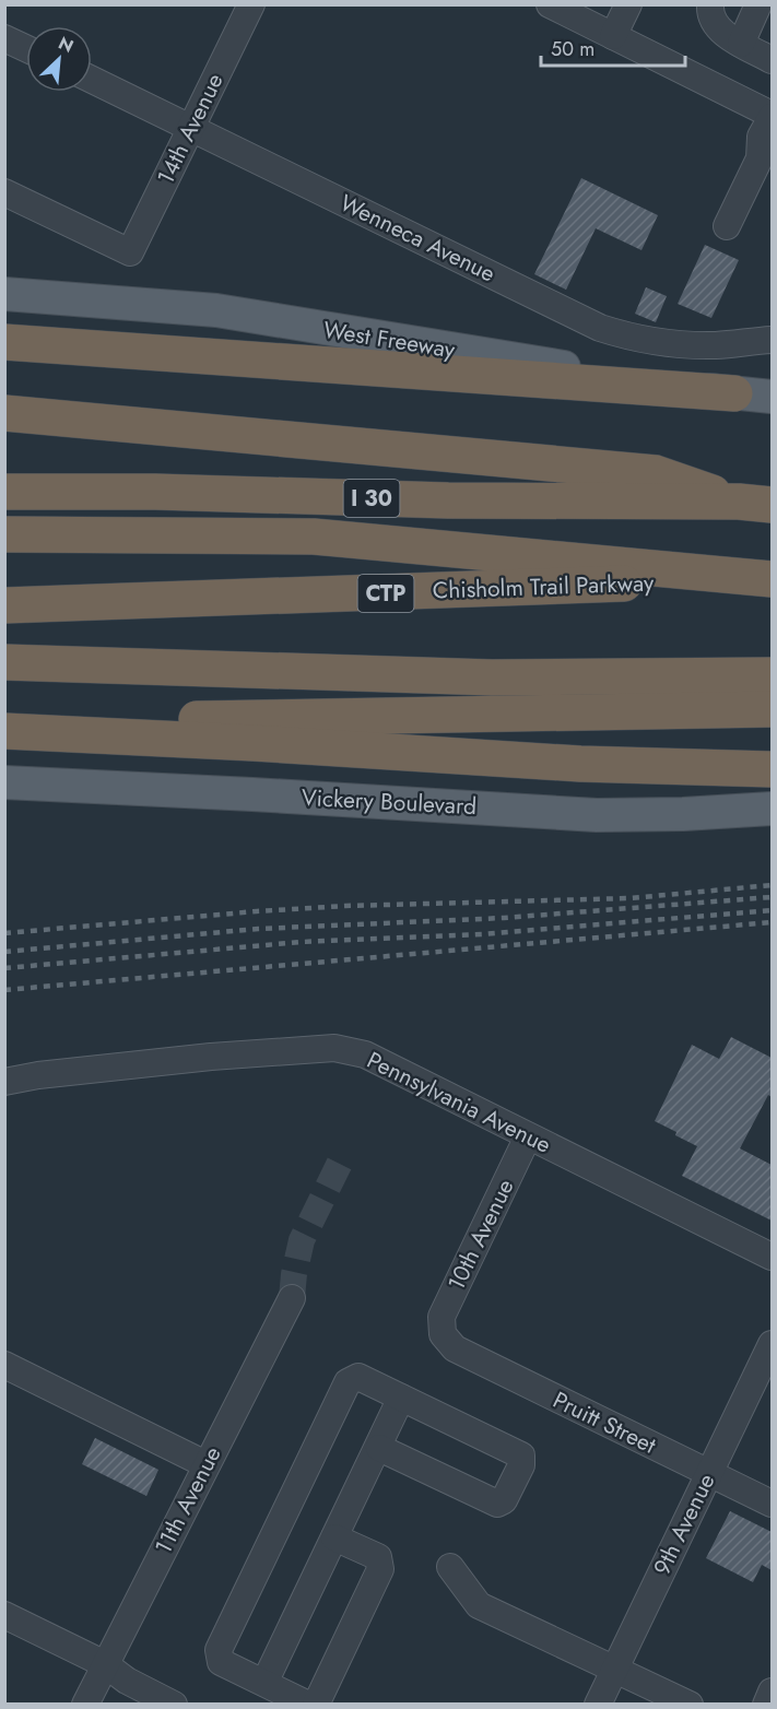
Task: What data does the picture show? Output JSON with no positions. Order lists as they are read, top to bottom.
{
  "streets": {
    "highway": ["I 30", "Chisholm Trail Parkway", "CTP"],
    "main road": ["West Freeway", "Vickery Boulevard"],
    "street": [
      "14th Avenue",
      "Wenneca Avenue",
      "Pennsylvania Avenue",
      "10th Avenue",
      "Pruitt Street",
      "11th Avenue",
      "9th Avenue"
    ]
  },
  "crossings": [
    ["14th Avenue", "Wenneca Avenue"],
    ["I 30", "Chisholm Trail Parkway"],
    ["Pennsylvania Avenue", "10th Avenue"],
    ["10th Avenue", "Pruitt Street"],
    ["Pruitt Street", "9th Avenue"]
  ],
  "scale_bar": "50 m",
  "north": "top right"
}
